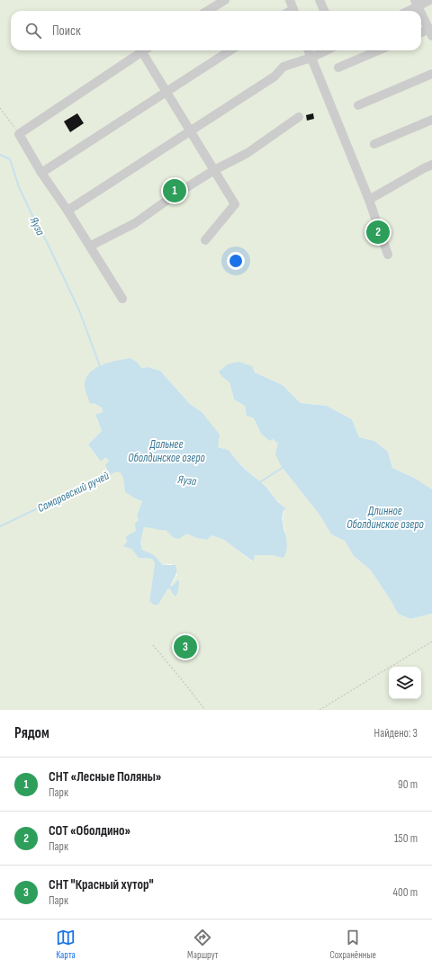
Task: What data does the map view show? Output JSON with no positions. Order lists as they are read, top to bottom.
{
  "water": [
    "Яуза",
    "Дальнее Оболдинское озеро",
    "Самаровский ручей",
    "Длинное Оболдинское озеро"
  ],
  "page": {
    "search": "Поиск",
    "pins": ["1", "2", "3"],
    "heading": ["Рядом", "Найдено: 3"],
    "list": [
      {
        "mark": "1",
        "name": "СНТ «Лесные Поляны»",
        "note": "Парк",
        "value": "90 m"
      },
      {
        "mark": "2",
        "name": "СОТ «Оболдино»",
        "note": "Парк",
        "value": "150 m"
      },
      {
        "mark": "3",
        "name": "СНТ \"Красный хутор\"",
        "note": "Парк",
        "value": "400 m"
      }
    ],
    "nav": ["Карта", "Маршрут", "Сохранённые"]
  }
}
